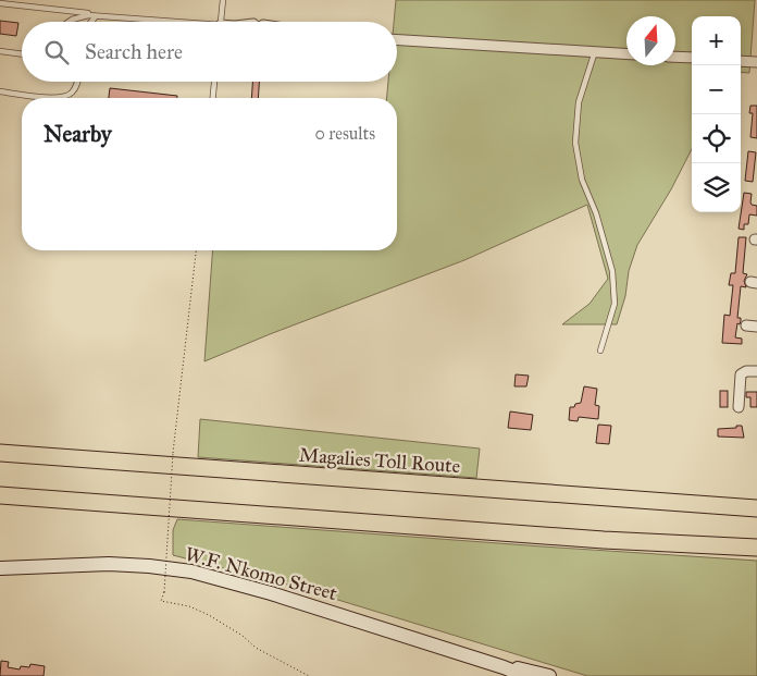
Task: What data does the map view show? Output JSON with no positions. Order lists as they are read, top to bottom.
{
  "streets": {
    "highway": ["Magalies Toll Route"],
    "main road": ["W.F. Nkomo Street"]
  },
  "north": "top",
  "page": {
    "map_buttons": ["+", "−"],
    "search": "Search here",
    "heading": ["Nearby", "0 results"]
  }
}
